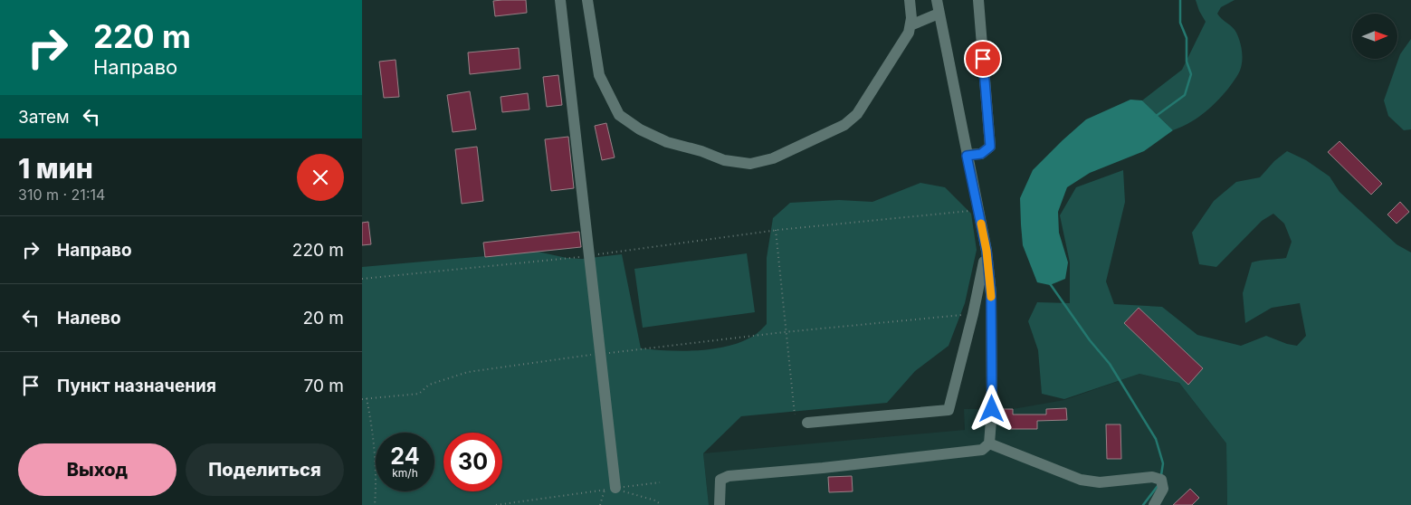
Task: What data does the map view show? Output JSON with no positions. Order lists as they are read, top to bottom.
{
  "north": "right",
  "page": {
    "turn": ["220 m", "Направо"],
    "then": "Затем",
    "heading": ["1 мин", "310 m · 21:14"],
    "list": [
      {
        "name": "Направо",
        "value": "220 m"
      },
      {
        "name": "Налево",
        "value": "20 m"
      },
      {
        "name": "Пункт назначения",
        "value": "70 m"
      }
    ],
    "speed": "24 km/h",
    "limit": "30",
    "buttons": ["Выход", "Поделиться"]
  }
}
